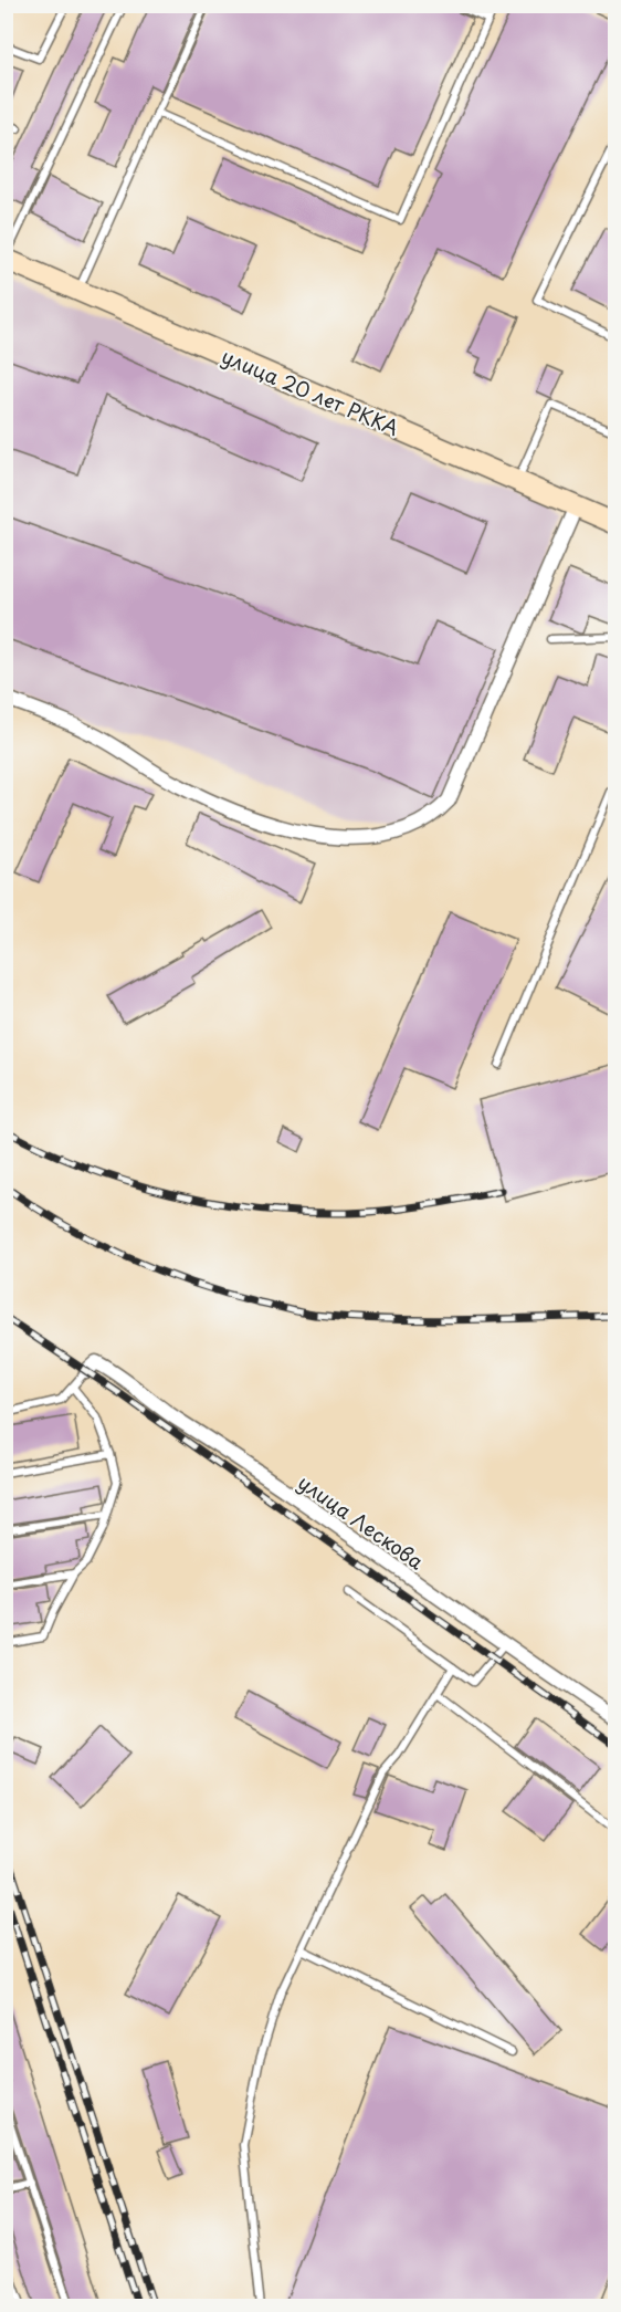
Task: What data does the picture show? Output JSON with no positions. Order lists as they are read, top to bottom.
{
  "streets": {
    "main road": ["улица 20 лет РККА"],
    "street": ["улица Лескова"]
  }
}
